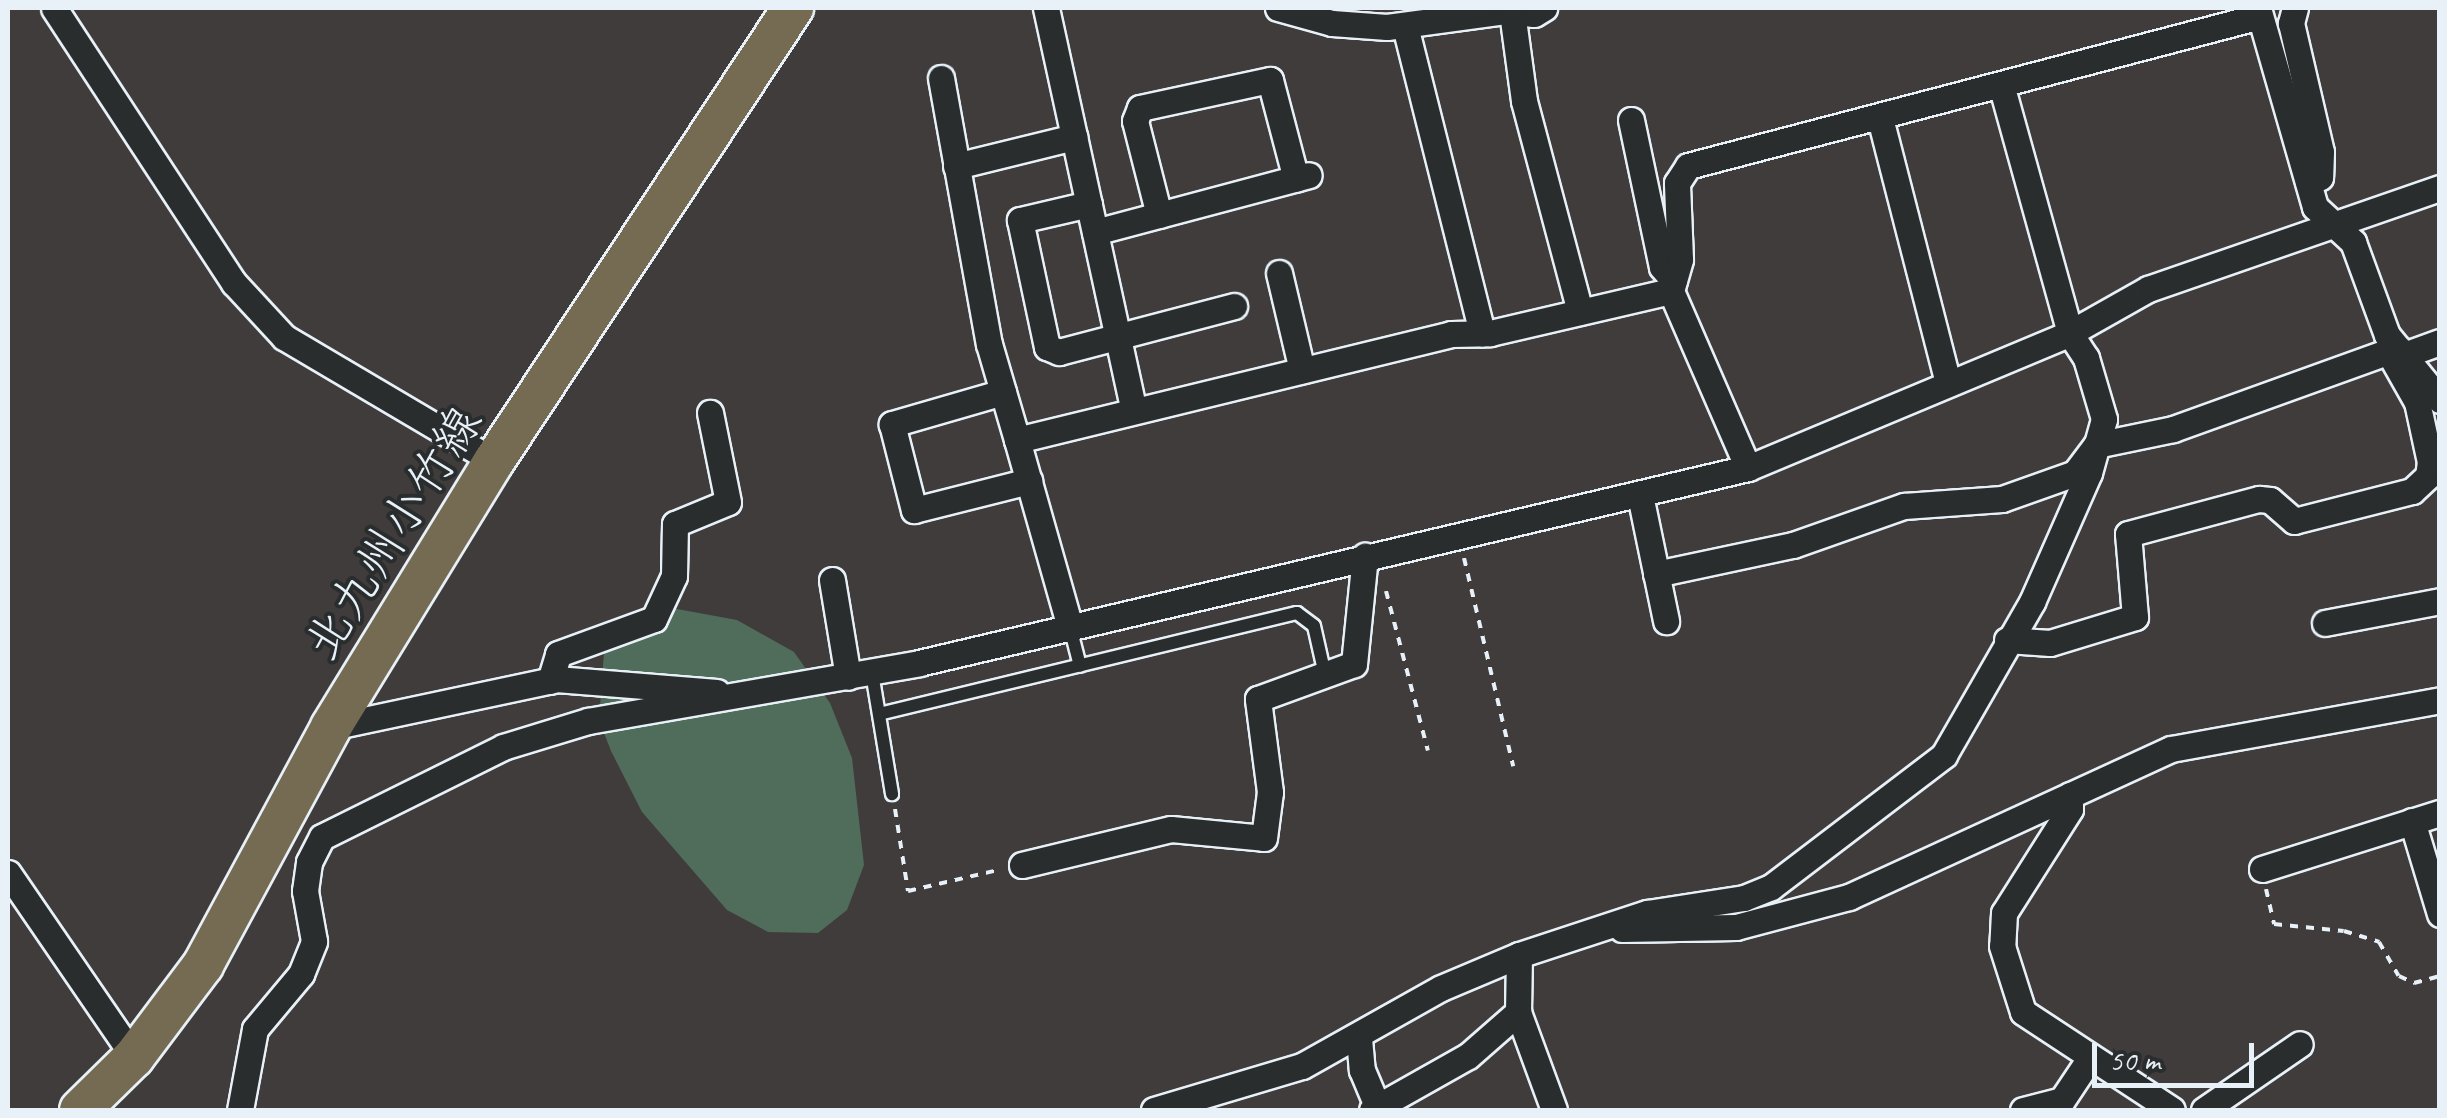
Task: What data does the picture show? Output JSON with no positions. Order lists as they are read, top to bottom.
{
  "streets": {
    "main road": ["北九州小竹線"]
  },
  "scale_bar": "50 m"
}
